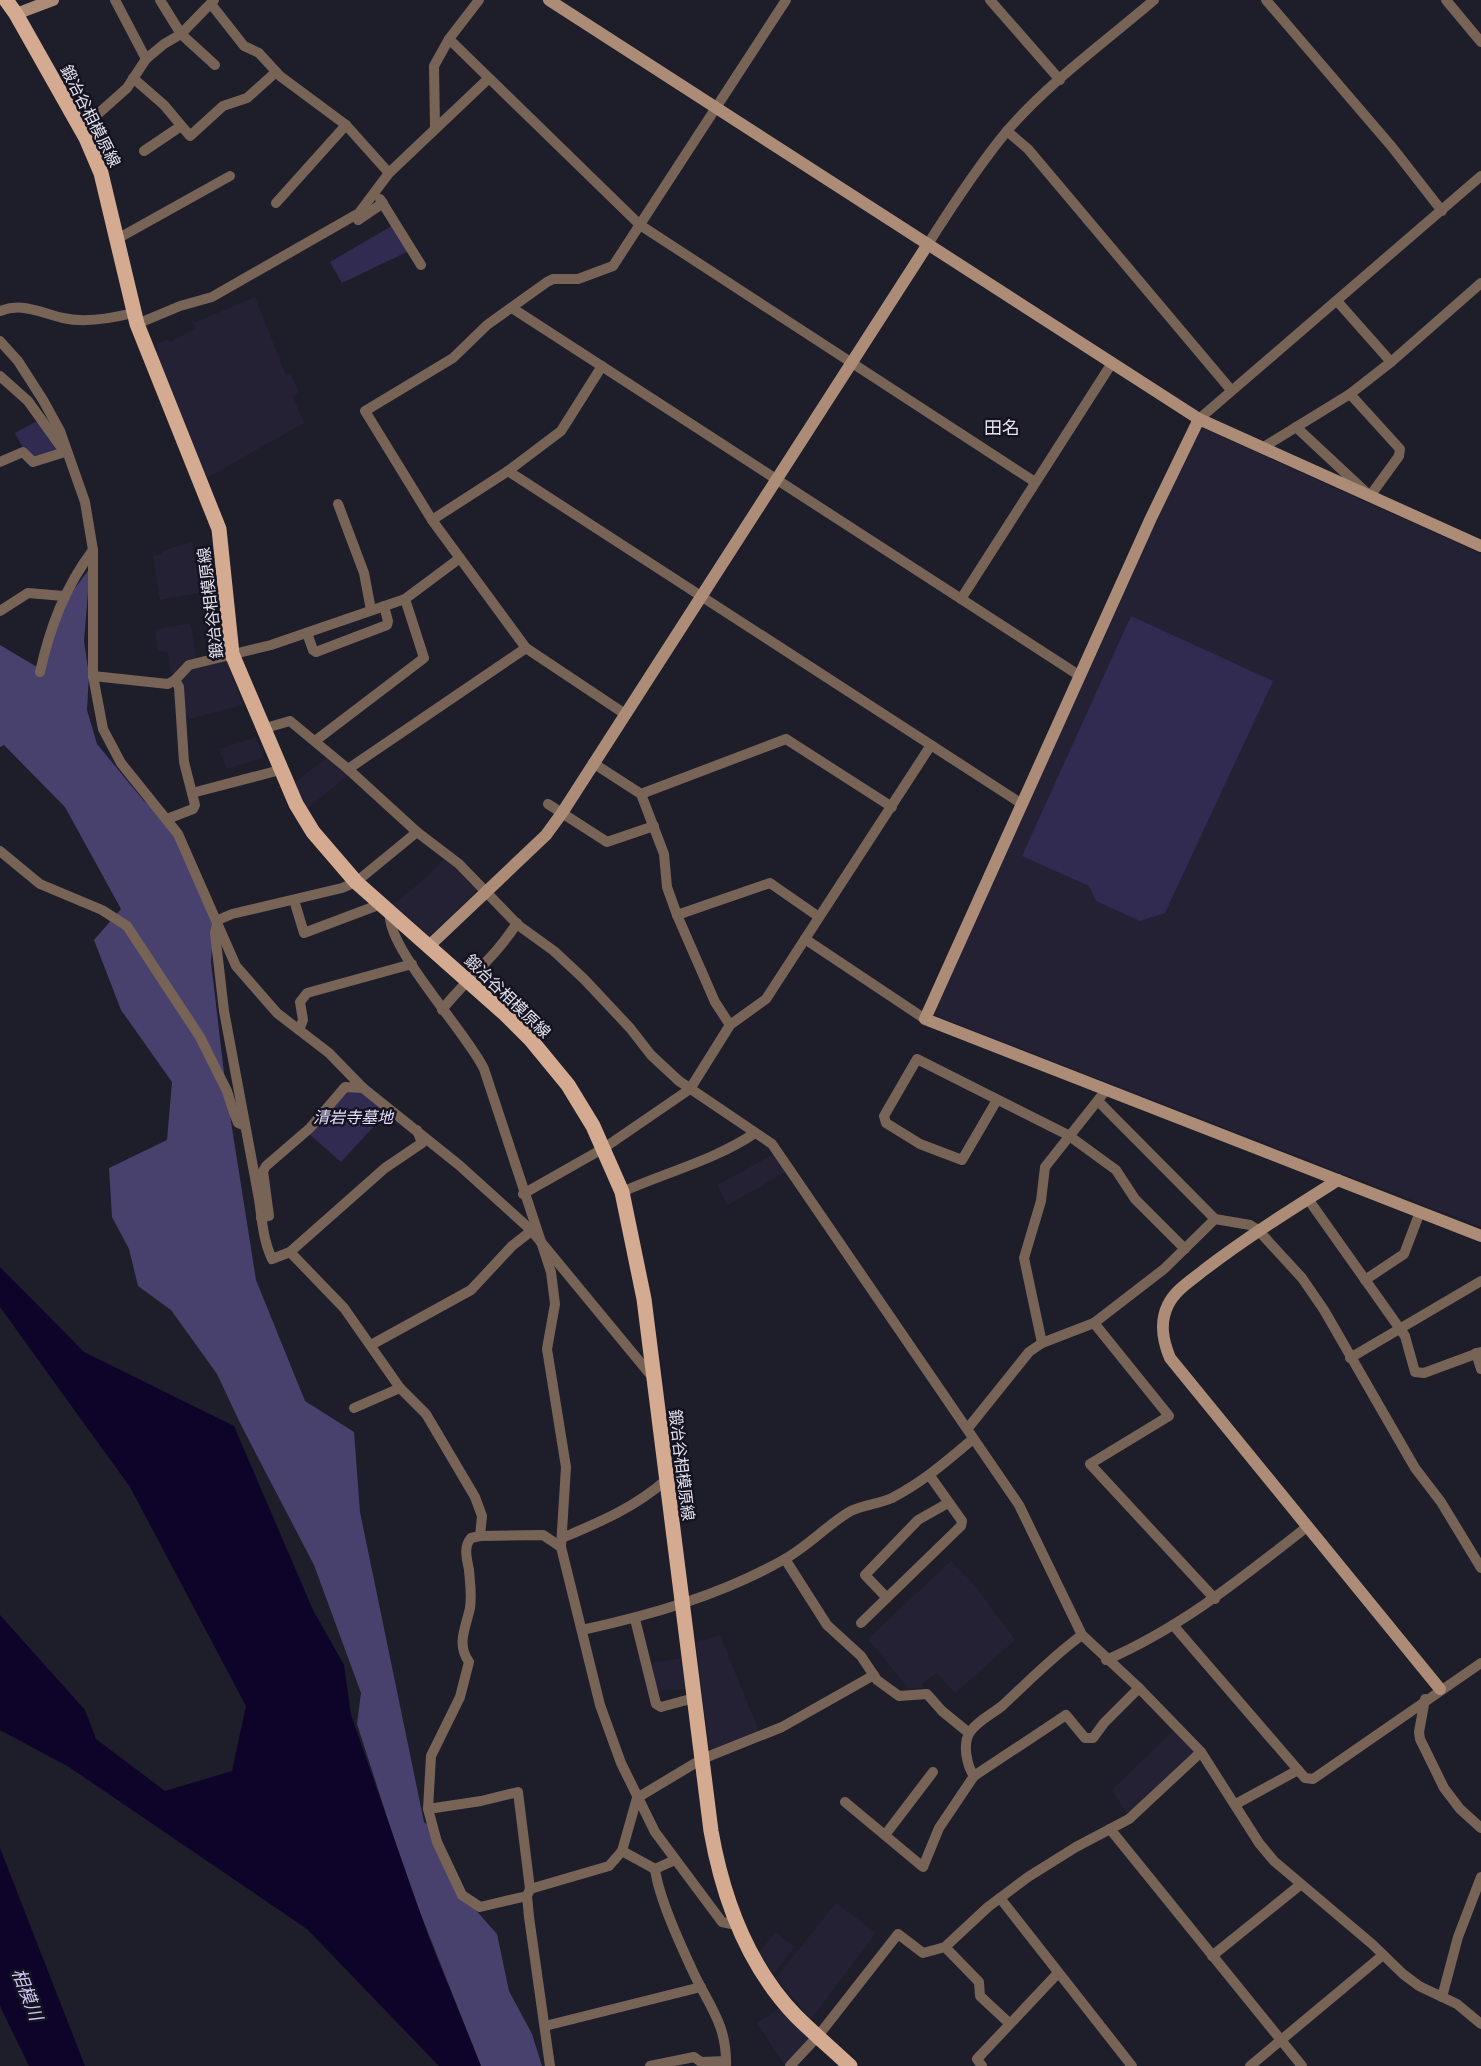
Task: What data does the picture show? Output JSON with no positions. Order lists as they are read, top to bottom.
{
  "streets": {
    "main road": ["鍛冶谷相模原線"]
  },
  "districts": ["田名"],
  "water": ["相模川"],
  "parks": ["清岩寺墓地"]
}
